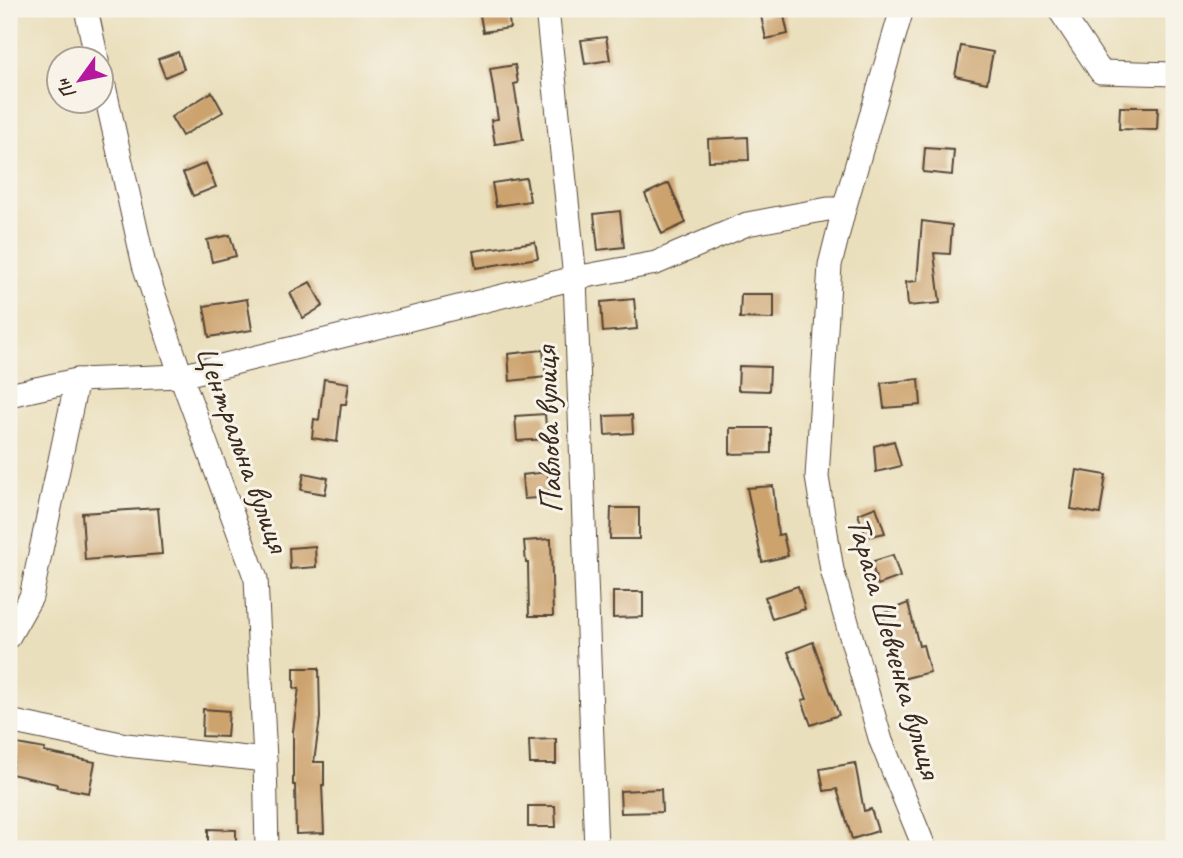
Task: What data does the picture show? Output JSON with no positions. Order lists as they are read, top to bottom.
{
  "streets": {
    "street": ["Павлова вулиця", "Центральна вулиця", "Тараса Шевченка вулиця"]
  },
  "north": "bottom left"
}
